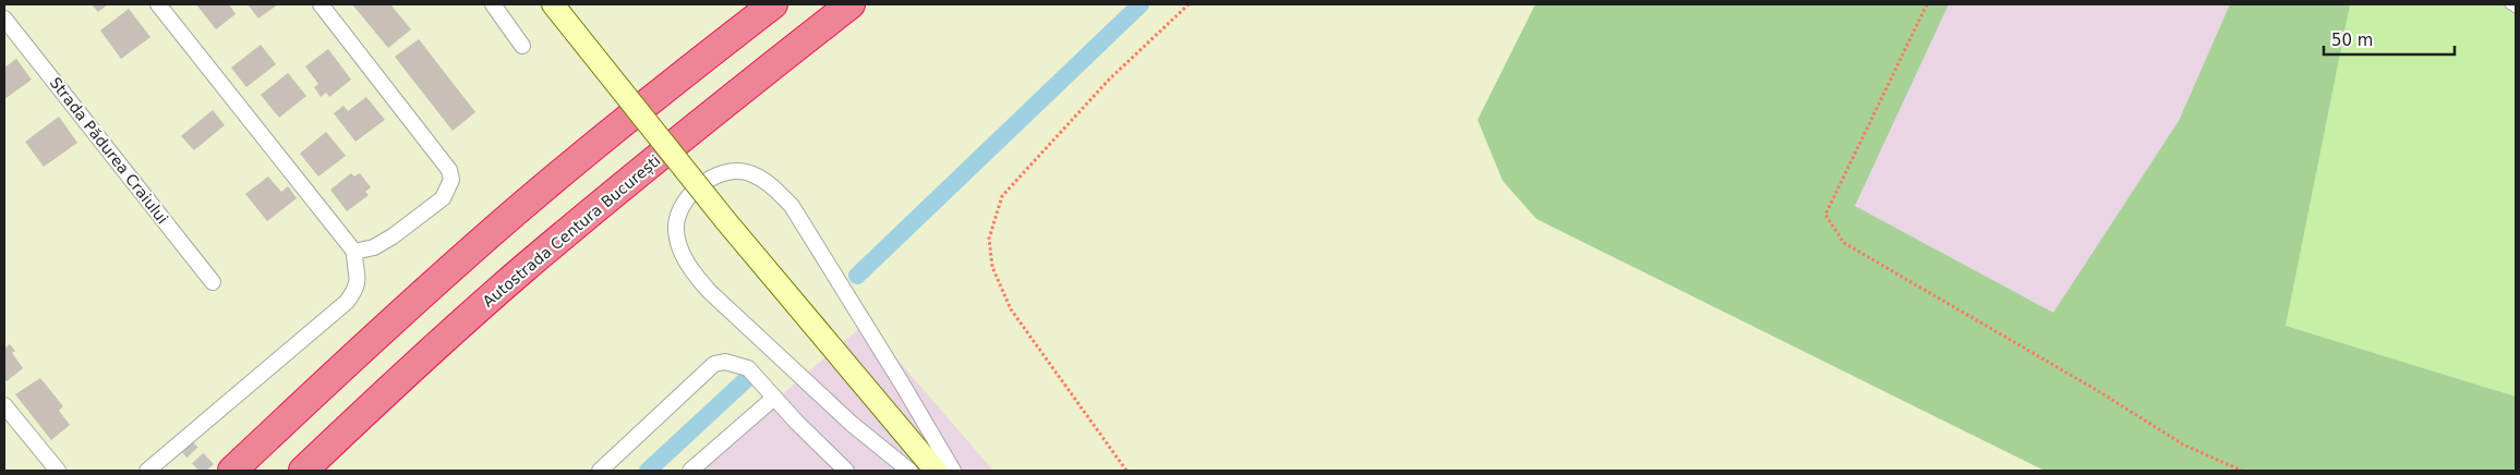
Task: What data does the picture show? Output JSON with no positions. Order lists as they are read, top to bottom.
{
  "streets": {
    "highway": ["Autostrada Centura București"],
    "street": ["Strada Pădurea Craiului"]
  },
  "scale_bar": "50 m"
}
